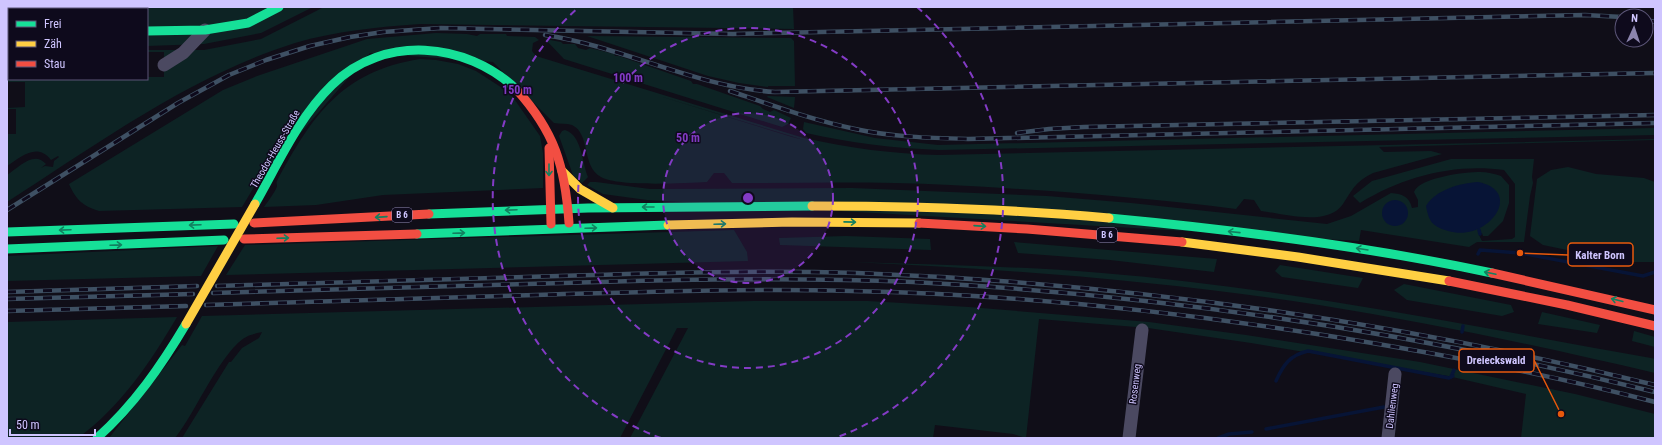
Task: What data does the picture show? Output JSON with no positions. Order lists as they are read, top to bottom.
{
  "streets": {
    "main road": ["Theodor-Heuss-Straße", "B 6"],
    "street": ["Rosenweg", "Dahlienweg"]
  },
  "crossings": [
    ["Theodor-Heuss-Straße", "B 6"]
  ],
  "places": ["Kalter Born", "Dreieckswald"],
  "legend": ["Frei", "Zäh", "Stau"],
  "scale_bar": "50 m",
  "north": "top",
  "rings": ["100 m", "150 m", "50 m"]
}
